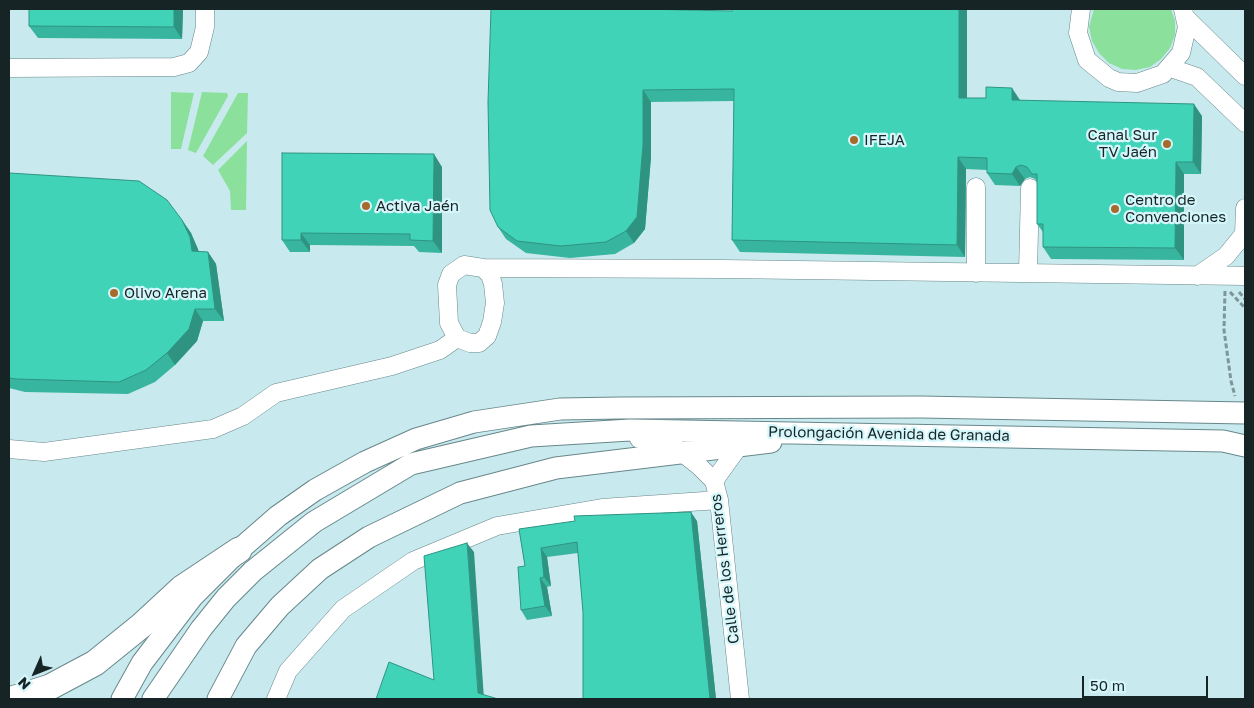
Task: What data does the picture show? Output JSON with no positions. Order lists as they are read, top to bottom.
{
  "streets": {
    "main road": ["Prolongación Avenida de Granada"],
    "street": ["Calle de los Herreros"]
  },
  "places": [
    "IFEJA",
    "Canal Sur TV Jaén",
    "Activa Jaén",
    "Centro de Convenciones",
    "Olivo Arena"
  ],
  "scale_bar": "50 m",
  "north": "bottom left"
}
